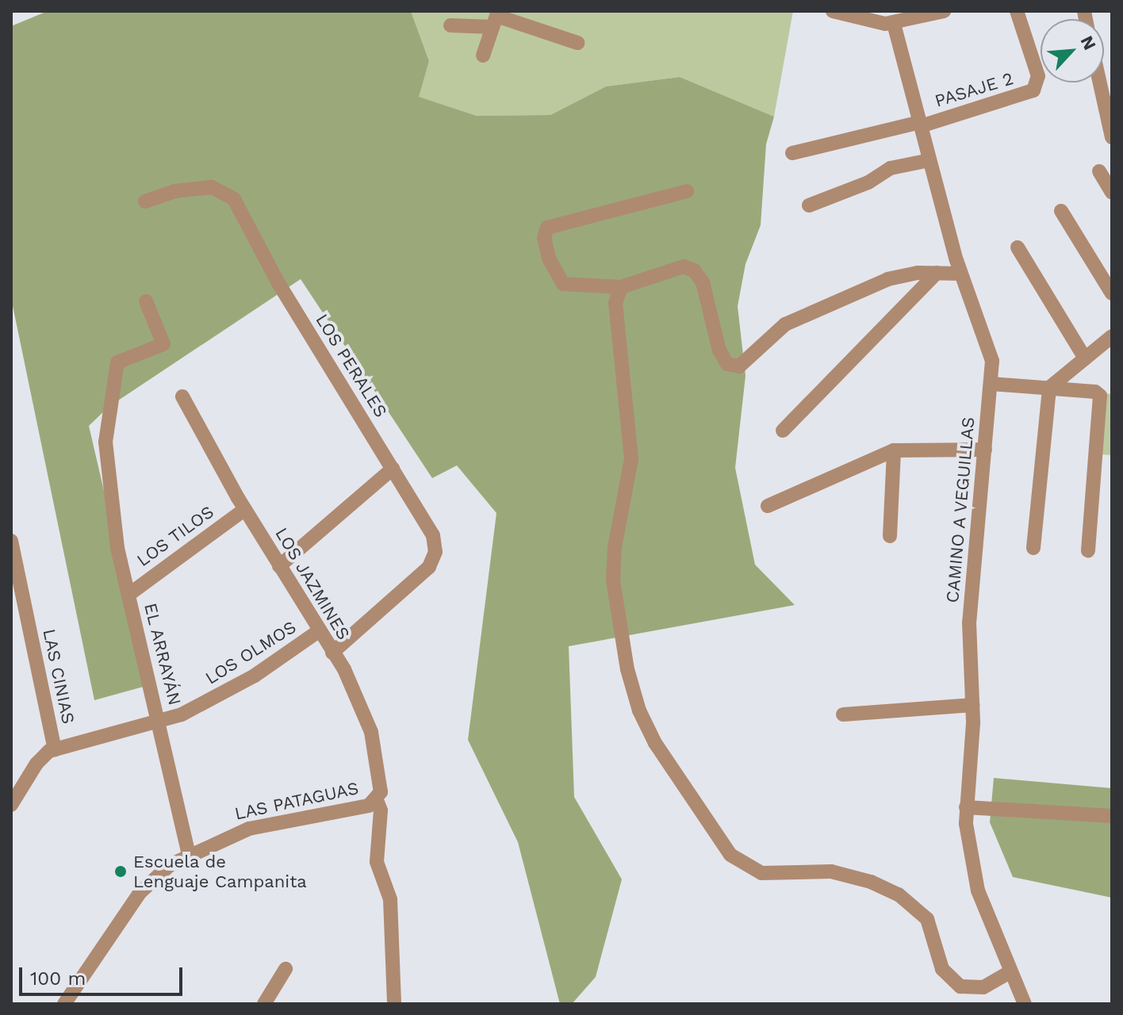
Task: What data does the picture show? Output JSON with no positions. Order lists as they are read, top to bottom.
{
  "streets": {
    "street": [
      "PASAJE 2",
      "LOS PERALES",
      "CAMINO A VEGUILLAS",
      "LOS TILOS",
      "LOS JAZMINES",
      "LOS OLMOS",
      "EL ARRAYÁN",
      "LAS CINIAS",
      "LAS PATAGUAS"
    ]
  },
  "crossings": [
    ["PASAJE 2", "CAMINO A VEGUILLAS"],
    ["LOS PERALES", "LOS JAZMINES"],
    ["LOS TILOS", "LOS JAZMINES"],
    ["LOS TILOS", "EL ARRAYÁN"],
    ["LOS JAZMINES", "LOS OLMOS"],
    ["LOS JAZMINES", "LAS PATAGUAS"],
    ["LOS OLMOS", "EL ARRAYÁN"],
    ["LOS OLMOS", "LAS CINIAS"],
    ["EL ARRAYÁN", "LAS PATAGUAS"]
  ],
  "places": ["Escuela de Lenguaje Campanita"],
  "scale_bar": "100 m",
  "north": "top right"
}
